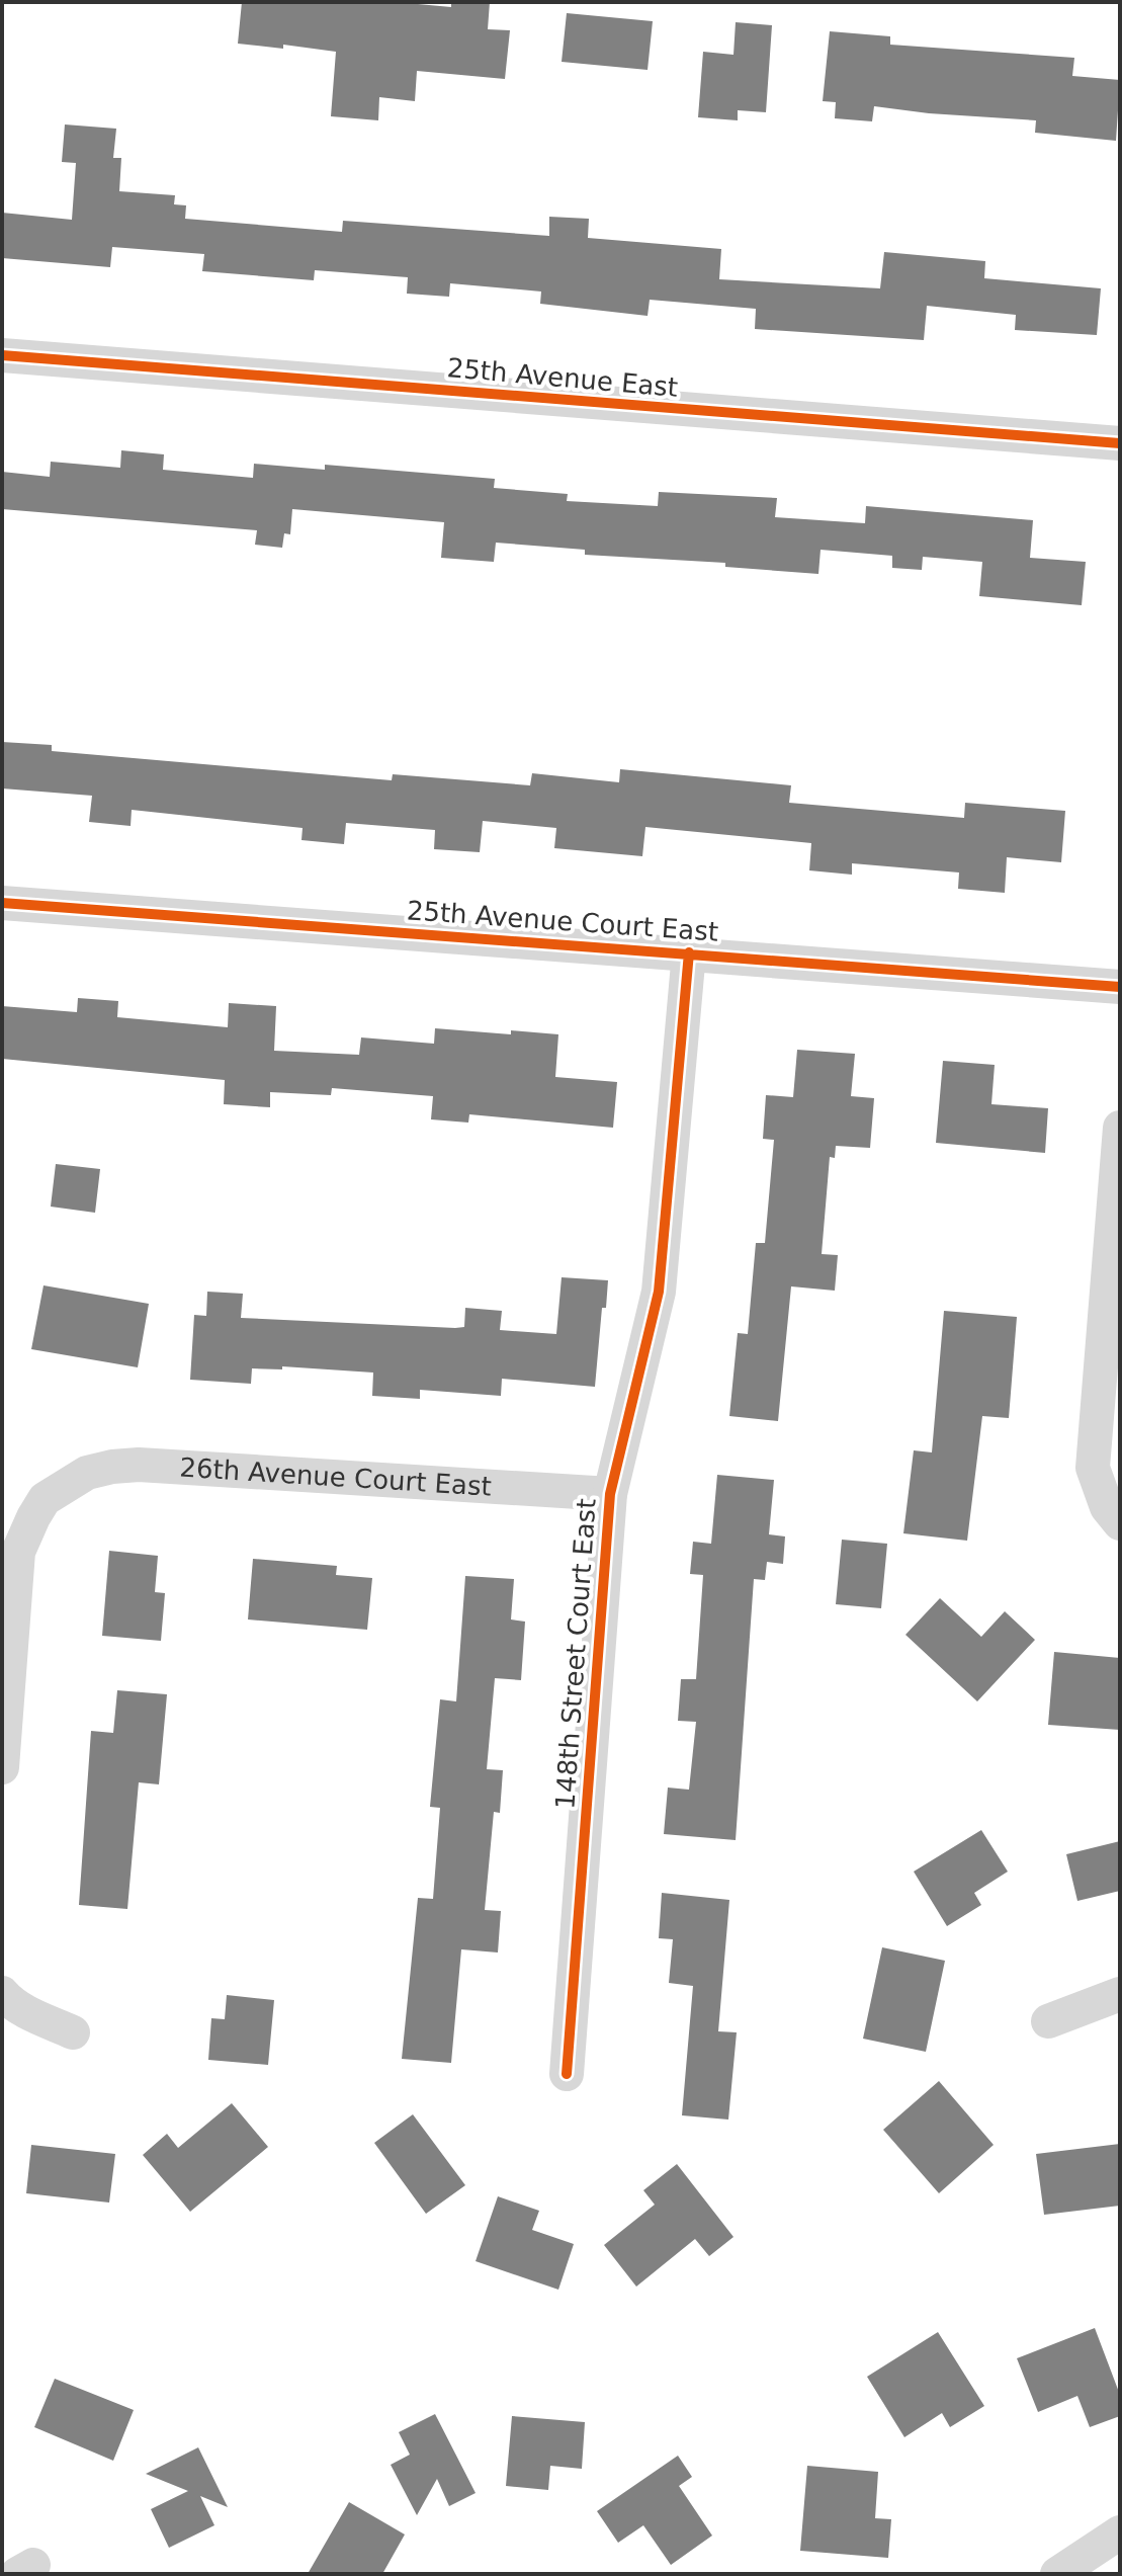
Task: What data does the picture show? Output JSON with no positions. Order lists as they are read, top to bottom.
{
  "streets": {
    "street": [
      "25th Avenue East",
      "25th Avenue Court East",
      "26th Avenue Court East",
      "148th Street Court East"
    ]
  },
  "crossings": [
    ["25th Avenue Court East", "148th Street Court East"],
    ["26th Avenue Court East", "148th Street Court East"]
  ]
}
